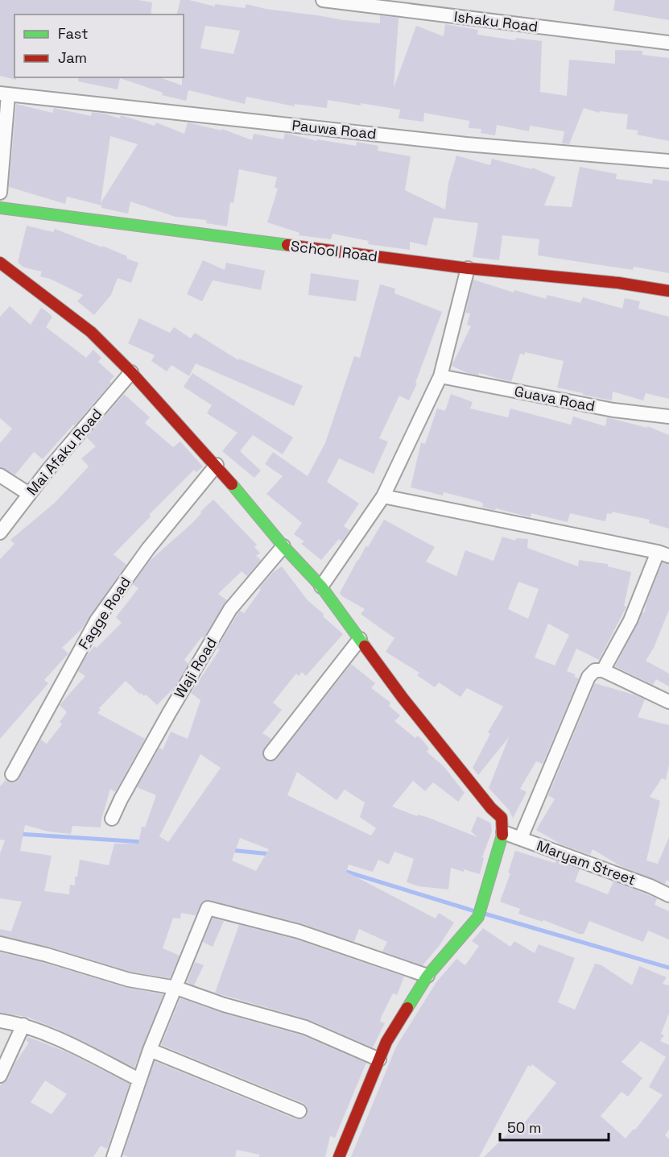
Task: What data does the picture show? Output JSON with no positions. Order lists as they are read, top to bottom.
{
  "streets": {
    "street": [
      "Ishaku Road",
      "Pauwa Road",
      "School Road",
      "Guava Road",
      "Mai Afaku Road",
      "Fagge Road",
      "Waji Road",
      "Maryam Street"
    ]
  },
  "legend": ["Fast", "Jam"],
  "scale_bar": "50 m"
}
